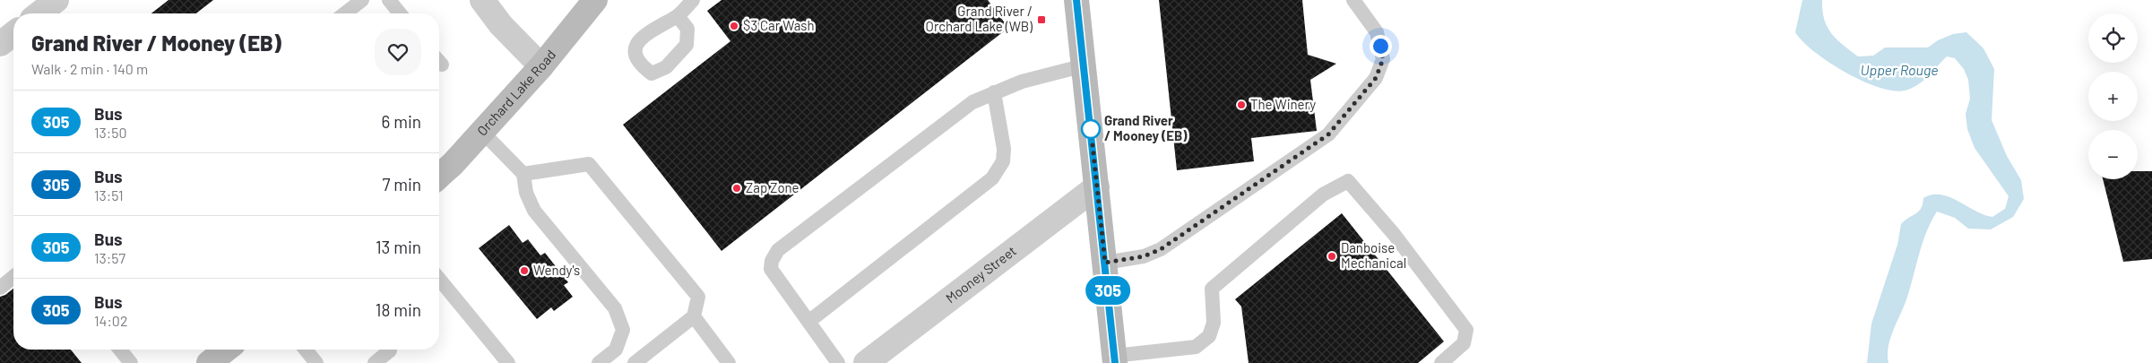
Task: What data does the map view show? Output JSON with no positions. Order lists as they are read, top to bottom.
{
  "streets": {
    "main road": ["Orchard Lake Road"],
    "street": ["Mooney Street"]
  },
  "water": ["Upper Rouge"],
  "places": {
    "transit": ["Grand River / Orchard Lake (WB)"],
    "other": [
      "$3 Car Wash",
      "The Winery",
      "Grand River / Mooney (EB)",
      "Zap Zone",
      "Danboise Mechanical",
      "Wendy's"
    ]
  },
  "lines": ["bus line 305"],
  "page": {
    "on_map": "305",
    "map_buttons": ["+", "−"],
    "heading": ["Grand River / Mooney (EB)", "Walk · 2 min · 140 m"],
    "list": [
      {
        "mark": "305",
        "name": "Bus",
        "note": "13:50",
        "value": "6 min"
      },
      {
        "mark": "305",
        "name": "Bus",
        "note": "13:51",
        "value": "7 min"
      },
      {
        "mark": "305",
        "name": "Bus",
        "note": "13:57",
        "value": "13 min"
      },
      {
        "mark": "305",
        "name": "Bus",
        "note": "14:02",
        "value": "18 min"
      }
    ]
  }
}
